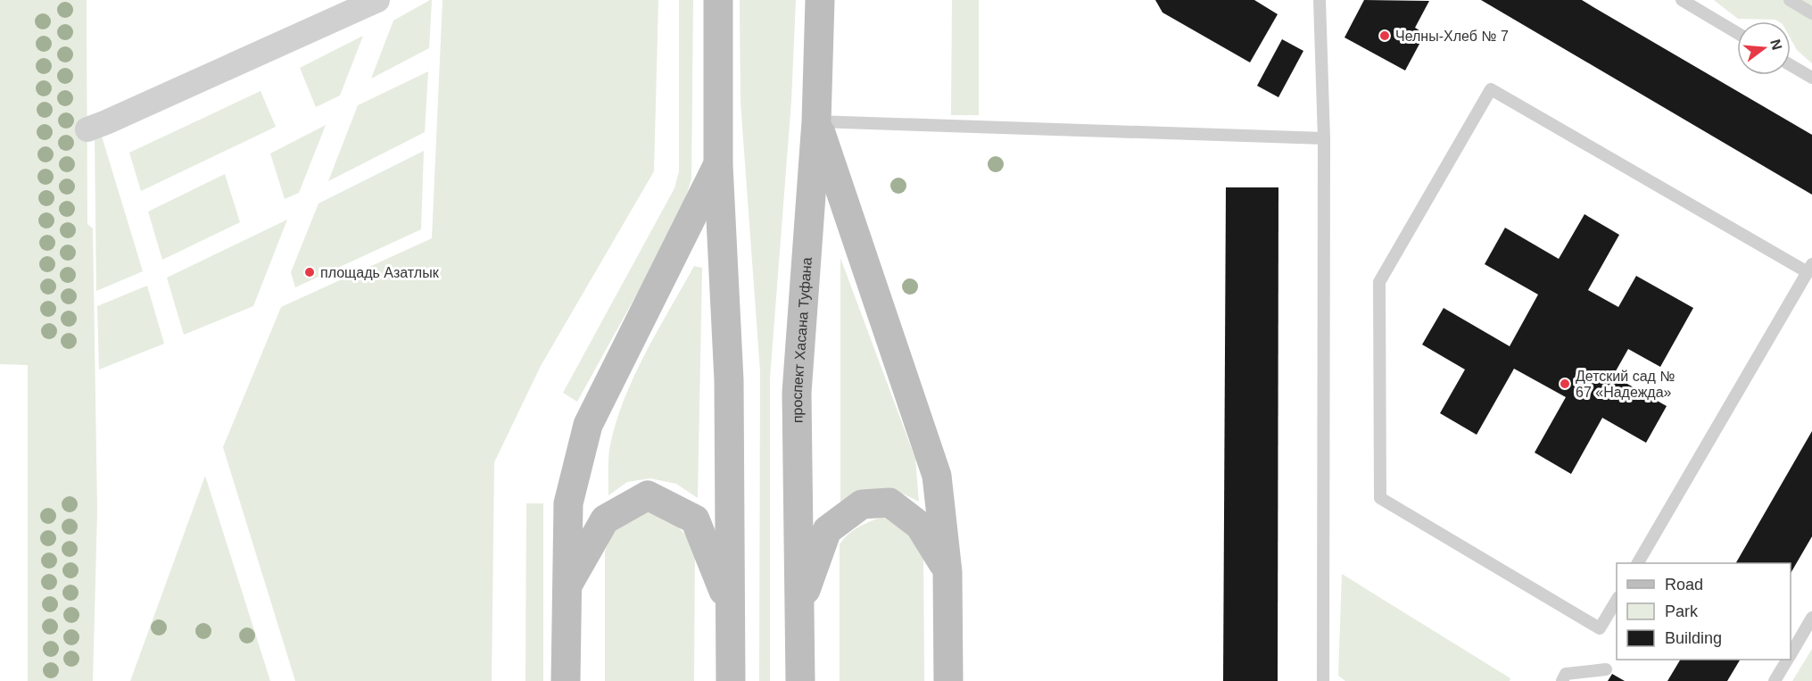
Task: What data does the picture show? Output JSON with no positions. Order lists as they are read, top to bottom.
{
  "streets": {
    "main road": ["проспект Хасана Туфана"]
  },
  "places": ["Челны-Хлеб № 7", "площадь Азатлык", "Детский сад № 67 «Надежда»"],
  "legend": ["Road", "Park", "Building"],
  "north": "right"
}
